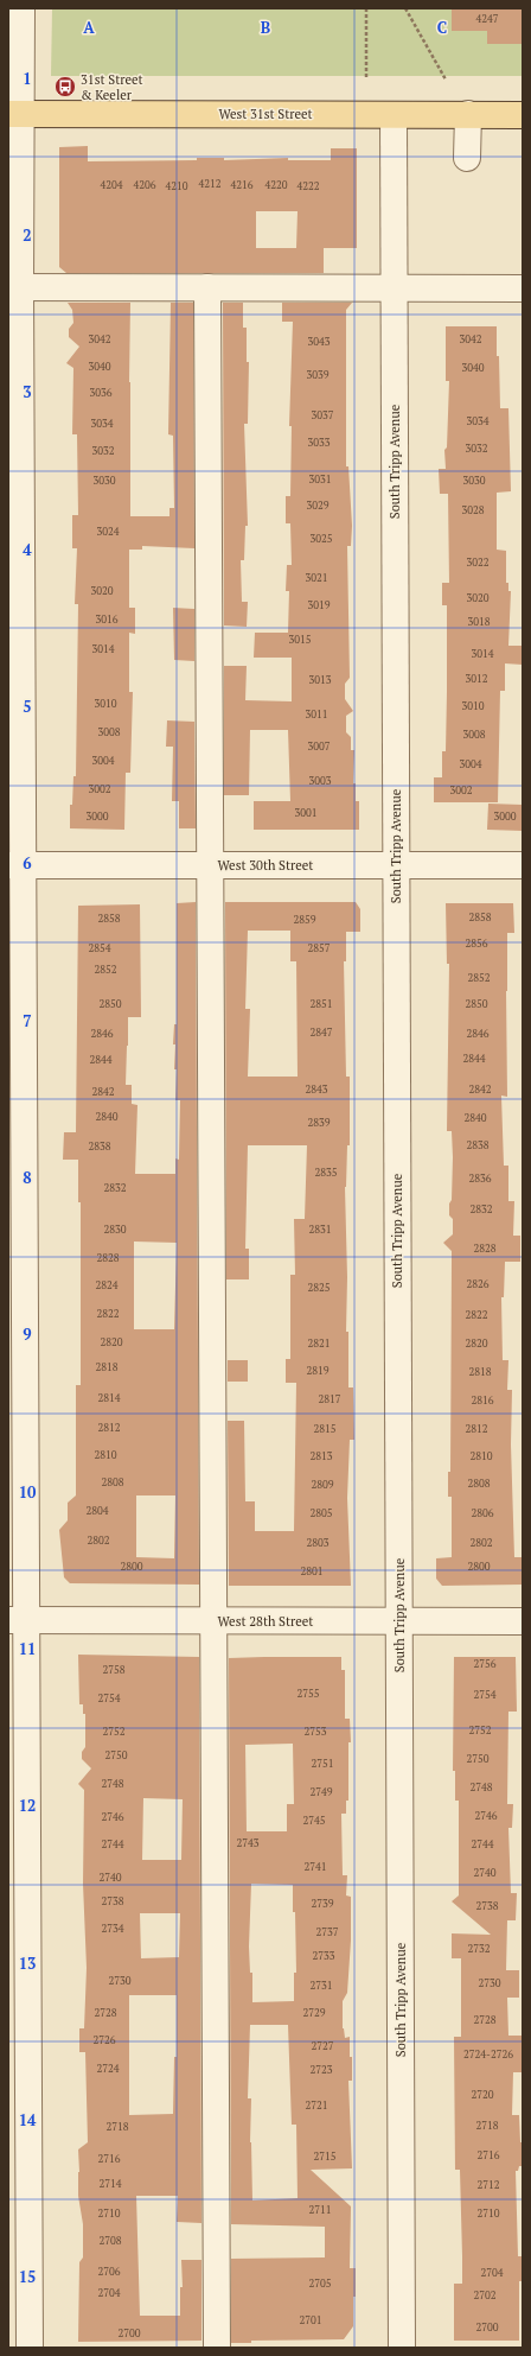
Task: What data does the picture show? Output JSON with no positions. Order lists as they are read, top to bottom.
{
  "streets": {
    "main road": ["West 31st Street"],
    "street": ["South Tripp Avenue", "West 30th Street", "West 28th Street"]
  },
  "crossings": [
    ["West 31st Street", "South Tripp Avenue"],
    ["South Tripp Avenue", "West 30th Street"],
    ["South Tripp Avenue", "West 28th Street"]
  ],
  "places": {
    "bus stop": ["31st Street & Keeler"]
  },
  "house_numbers": [
    "4247",
    "4212",
    "4204",
    "4206",
    "4216",
    "4220",
    "4210",
    "4222",
    "3042",
    "3042",
    "3043",
    "3040",
    "3040",
    "3039",
    "3036",
    "3037",
    "3034",
    "3034",
    "3033",
    "3032",
    "3032",
    "3031",
    "3030",
    "3030",
    "3029",
    "3028",
    "3024",
    "3025",
    "3022",
    "3021",
    "3020",
    "3020",
    "3019",
    "3016",
    "3018",
    "3015",
    "3014",
    "3014",
    "3012",
    "3013",
    "3010",
    "3010",
    "3011",
    "3008",
    "3008",
    "3007",
    "3004",
    "3004",
    "3003",
    "3002",
    "3002",
    "3001",
    "3000",
    "3000",
    "2858",
    "2858",
    "2859",
    "2856",
    "2854",
    "2857",
    "2852",
    "2852",
    "2850",
    "2851",
    "2850",
    "2847",
    "2846",
    "2846",
    "2844",
    "2844",
    "2843",
    "2842",
    "2842",
    "2840",
    "2840",
    "2839",
    "2838",
    "2838",
    "2835",
    "2836",
    "2832",
    "2832",
    "2830",
    "2831",
    "2828",
    "2828",
    "2826",
    "2824",
    "2825",
    "2822",
    "2822",
    "2820",
    "2821",
    "2820",
    "2818",
    "2819",
    "2818",
    "2814",
    "2817",
    "2816",
    "2812",
    "2815",
    "2812",
    "2810",
    "2813",
    "2810",
    "2808",
    "2808",
    "2809",
    "2804",
    "2805",
    "2806",
    "2802",
    "2803",
    "2802",
    "2800",
    "2800",
    "2801",
    "2756",
    "2758",
    "2755",
    "2754",
    "2754",
    "2752",
    "2752",
    "2753",
    "2750",
    "2750",
    "2751",
    "2748",
    "2748",
    "2749",
    "2746",
    "2746",
    "2745",
    "2743",
    "2744",
    "2744",
    "2741",
    "2740",
    "2740",
    "2738",
    "2739",
    "2738",
    "2734",
    "2737",
    "2732",
    "2733",
    "2730",
    "2730",
    "2731",
    "2728",
    "2729",
    "2728",
    "2726",
    "2727",
    "2724-2726",
    "2724",
    "2723",
    "2720",
    "2721",
    "2718",
    "2718",
    "2716",
    "2715",
    "2716",
    "2714",
    "2712",
    "2711",
    "2710",
    "2710",
    "2708",
    "2706",
    "2704",
    "2705",
    "2704",
    "2702",
    "2701",
    "2700",
    "2700"
  ],
  "grid": {
    "columns": ["A", "B", "C"],
    "rows": [
      "1",
      "2",
      "3",
      "4",
      "5",
      "6",
      "7",
      "8",
      "9",
      "10",
      "11",
      "12",
      "13",
      "14",
      "15"
    ]
  }
}
